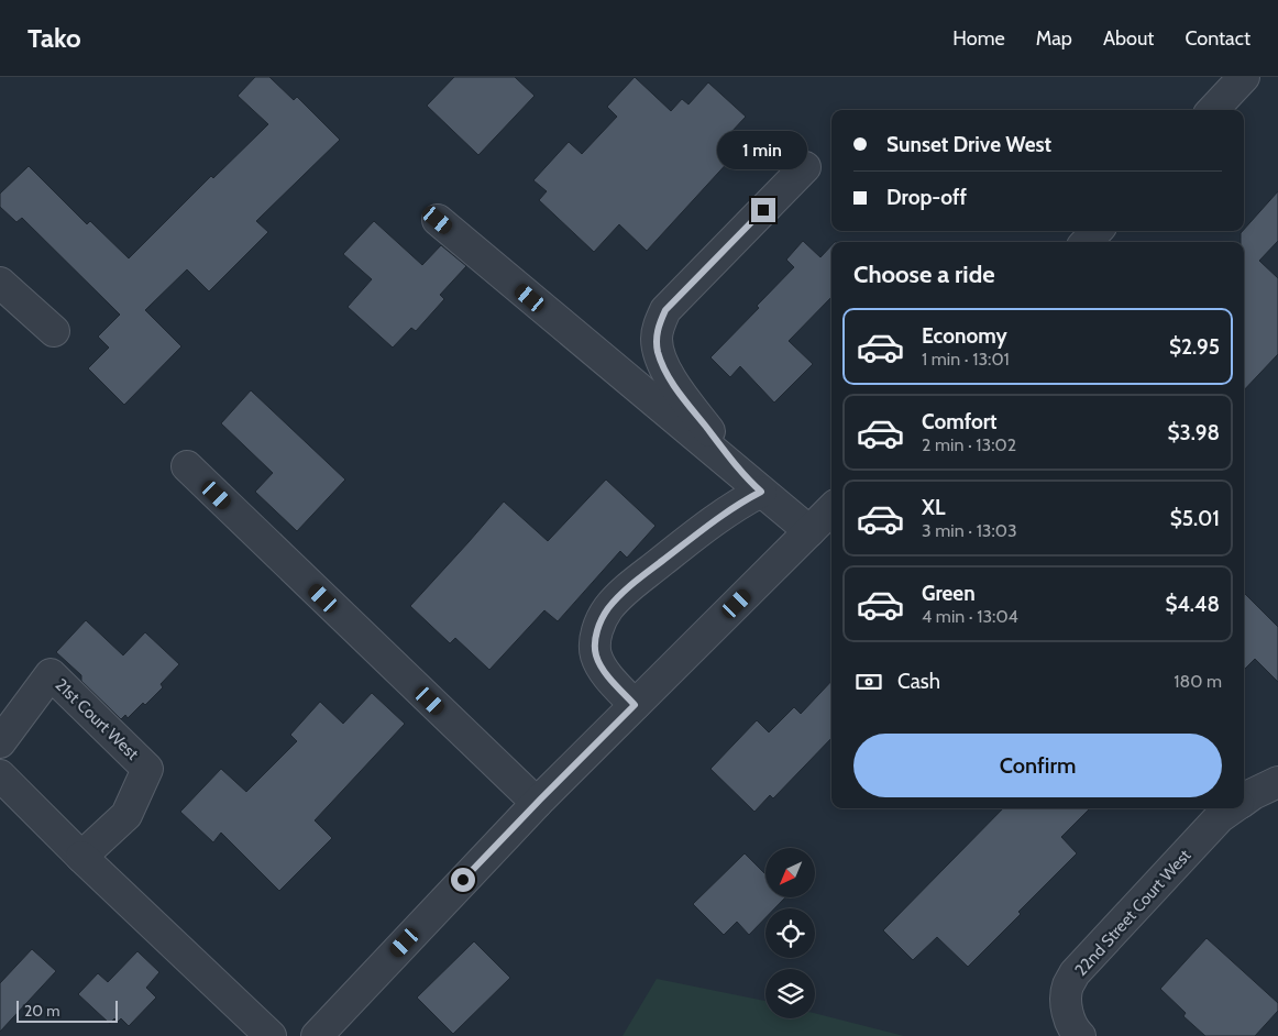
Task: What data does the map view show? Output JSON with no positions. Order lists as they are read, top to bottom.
{
  "streets": {
    "street": ["21st Court West", "22nd Street Court West"]
  },
  "scale_bar": "20 m",
  "north": "bottom left",
  "page": {
    "header": "Tako",
    "nav": [
      "Home",
      "Map",
      "About",
      "Contact"
    ],
    "banner": ["Sunset Drive West", "Drop-off"],
    "bubble": "1 min",
    "heading": "Choose a ride",
    "list": [
      {
        "name": "Economy",
        "note": "1 min · 13:01",
        "value": "$2.95"
      },
      {
        "name": "Comfort",
        "note": "2 min · 13:02",
        "value": "$3.98"
      },
      {
        "name": "XL",
        "note": "3 min · 13:03",
        "value": "$5.01"
      },
      {
        "name": "Green",
        "note": "4 min · 13:04",
        "value": "$4.48"
      }
    ],
    "pay": ["Cash", "180 m"],
    "buttons": "Confirm",
    "scale": "20 m"
  }
}
